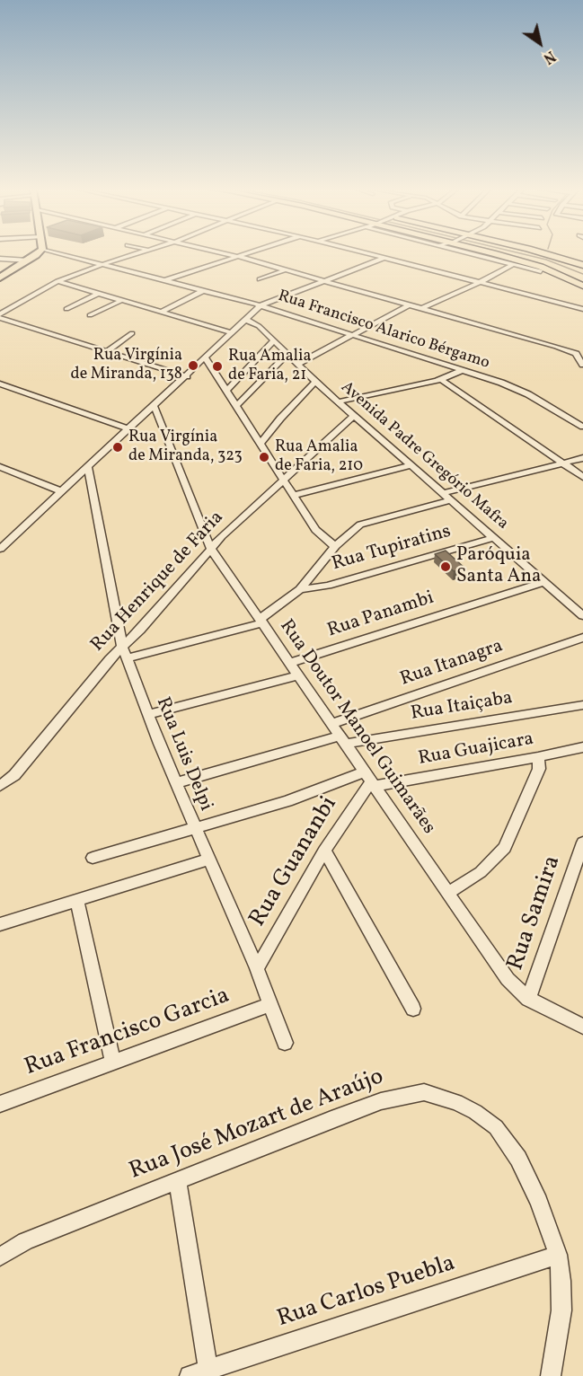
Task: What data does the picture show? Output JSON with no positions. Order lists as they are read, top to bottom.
{
  "streets": {
    "street": [
      "Rua Francisco Alarico Bérgamo",
      "Avenida Padre Gregório Mafra",
      "Rua Tupiratins",
      "Rua Henrique de Faria",
      "Rua Panambi",
      "Rua Itanagra",
      "Rua Itaiçaba",
      "Rua Doutor Manoel Guimarães",
      "Rua Guajicara",
      "Rua Luis Delpi",
      "Rua Guananbi",
      "Rua Samira",
      "Rua Francisco Garcia",
      "Rua José Mozart de Araújo",
      "Rua Carlos Puebla"
    ]
  },
  "crossings": [
    ["Avenida Padre Gregório Mafra", "Rua Tupiratins"],
    ["Avenida Padre Gregório Mafra", "Rua Henrique de Faria"],
    ["Avenida Padre Gregório Mafra", "Rua Panambi"],
    ["Rua Henrique de Faria", "Rua Doutor Manoel Guimarães"],
    ["Rua Henrique de Faria", "Rua Luis Delpi"],
    ["Rua Panambi", "Rua Doutor Manoel Guimarães"],
    ["Rua Itanagra", "Rua Doutor Manoel Guimarães"],
    ["Rua Itaiçaba", "Rua Doutor Manoel Guimarães"],
    ["Rua Itaiçaba", "Rua Luis Delpi"],
    ["Rua Doutor Manoel Guimarães", "Rua Guajicara"],
    ["Rua Doutor Manoel Guimarães", "Rua Guananbi"],
    ["Rua Doutor Manoel Guimarães", "Rua Samira"],
    ["Rua Guajicara", "Rua Luis Delpi"],
    ["Rua Guajicara", "Rua Guananbi"],
    ["Rua Luis Delpi", "Rua Guananbi"],
    ["Rua Luis Delpi", "Rua Francisco Garcia"],
    ["Rua José Mozart de Araújo", "Rua Carlos Puebla"]
  ],
  "places": [
    "Rua Virgínia de Miranda, 138",
    "Rua Amalia de Faria, 21",
    "Rua Virgínia de Miranda, 323",
    "Rua Amalia de Faria, 210",
    "Paróquia Santa Ana"
  ],
  "north": "bottom right"
}
